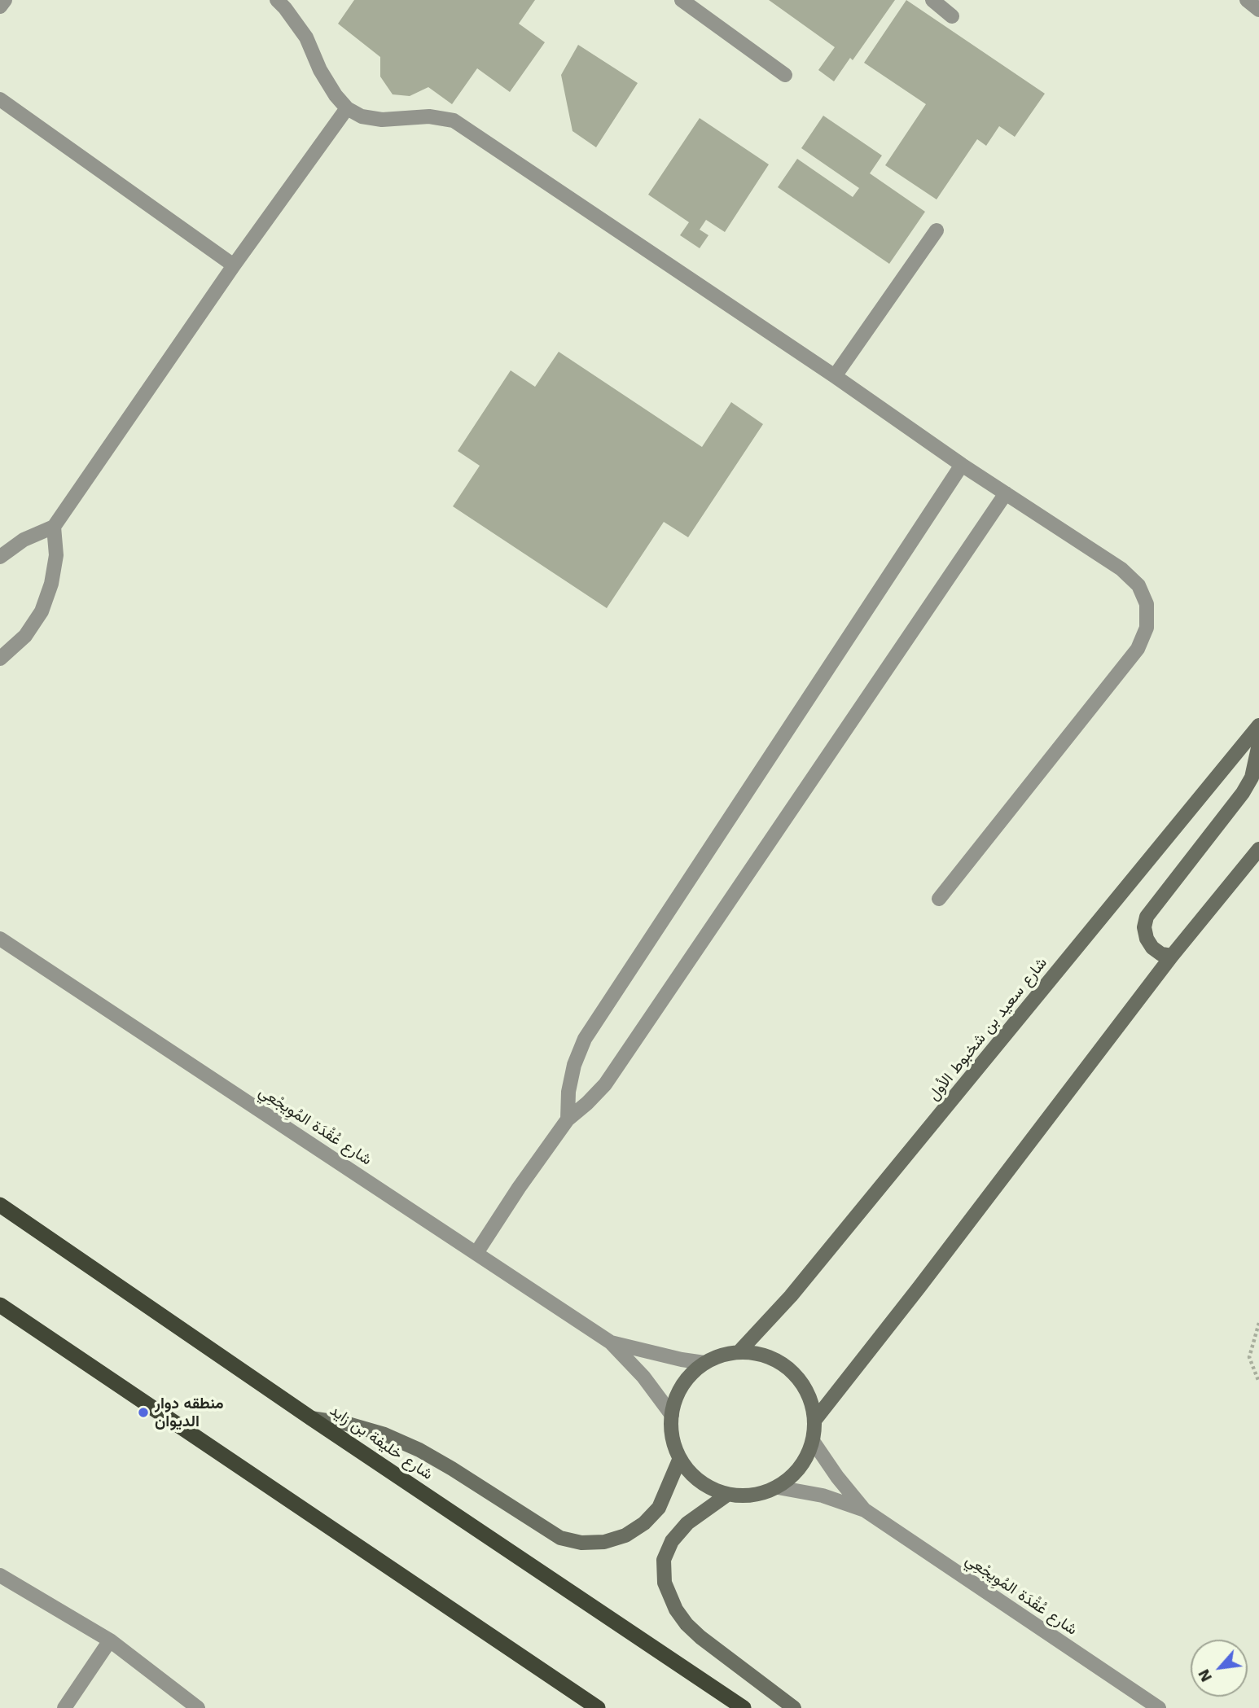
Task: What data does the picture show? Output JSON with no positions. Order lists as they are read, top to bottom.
{
  "streets": {
    "highway": ["شارع خليفة بن زايد"],
    "main road": ["شارع سعيد بن شخبوط الأول"],
    "street": ["شارع عُقْدَة المُوِيجْعِي"]
  },
  "crossings": [
    ["شارع سعيد بن شخبوط الأول", "شارع عُقْدَة المُوِيجْعِي"]
  ],
  "places": ["منطقه دوار الديوان"],
  "north": "bottom left"
}
